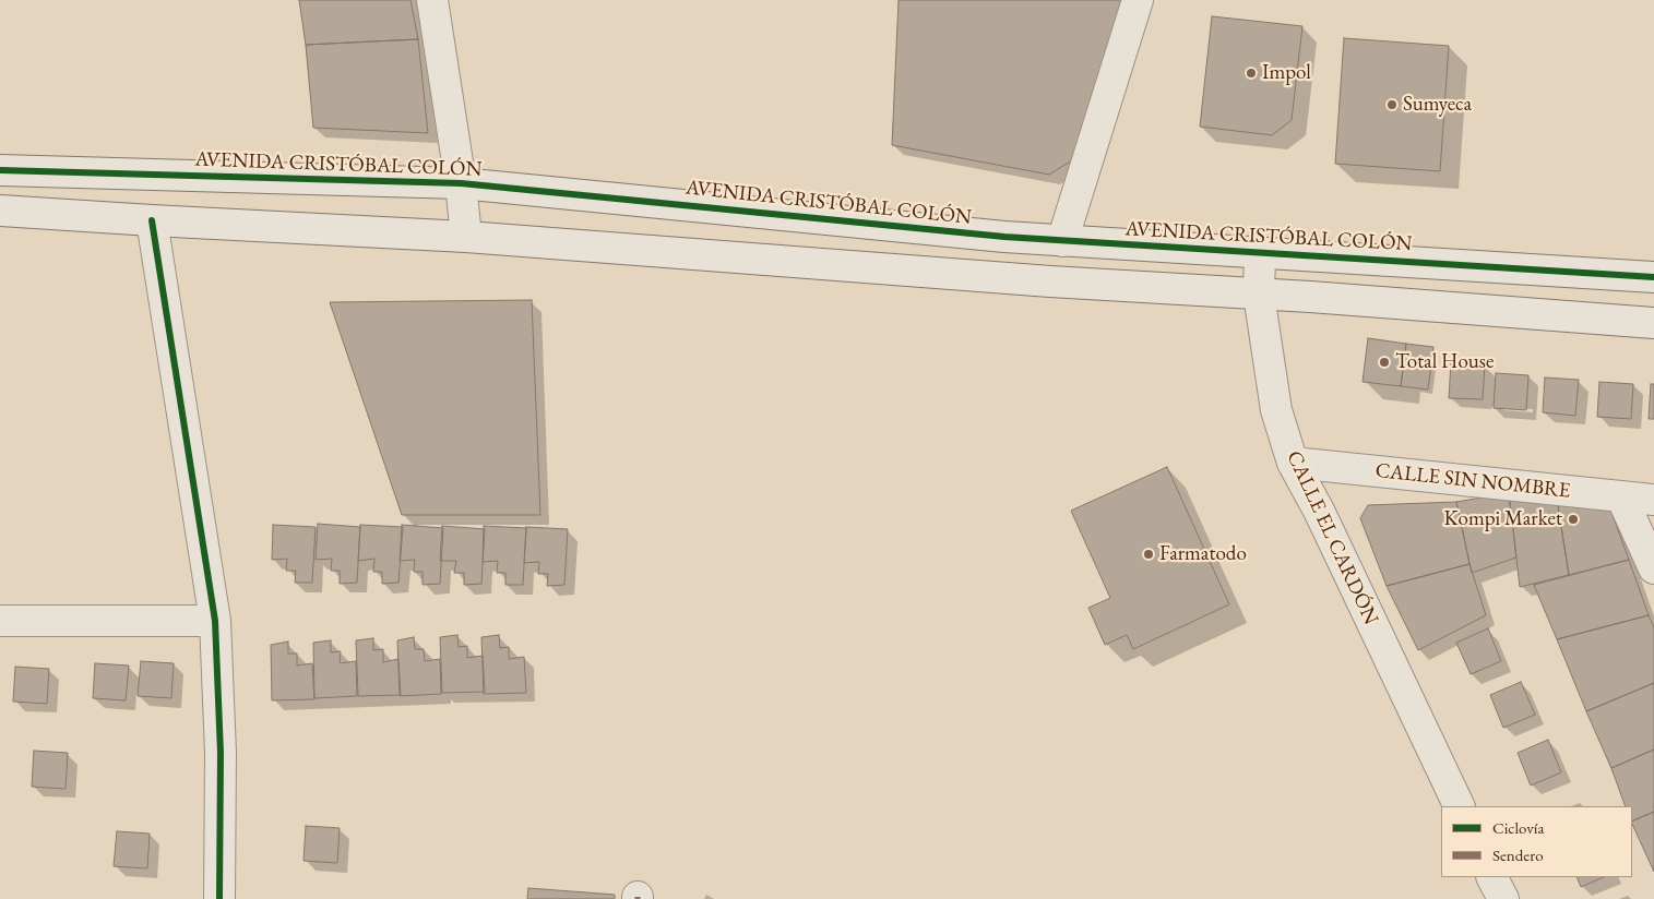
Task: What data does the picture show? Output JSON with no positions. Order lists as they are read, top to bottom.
{
  "streets": {
    "street": ["AVENIDA CRISTÓBAL COLÓN", "CALLE SIN NOMBRE", "CALLE EL CARDÓN"]
  },
  "crossings": [
    ["AVENIDA CRISTÓBAL COLÓN", "CALLE EL CARDÓN"],
    ["CALLE SIN NOMBRE", "CALLE EL CARDÓN"]
  ],
  "places": [
    "Impol",
    "Sumyeca",
    "Total House",
    "Kompi Market",
    "Farmatodo"
  ],
  "legend": ["Ciclovía", "Sendero"]
}
